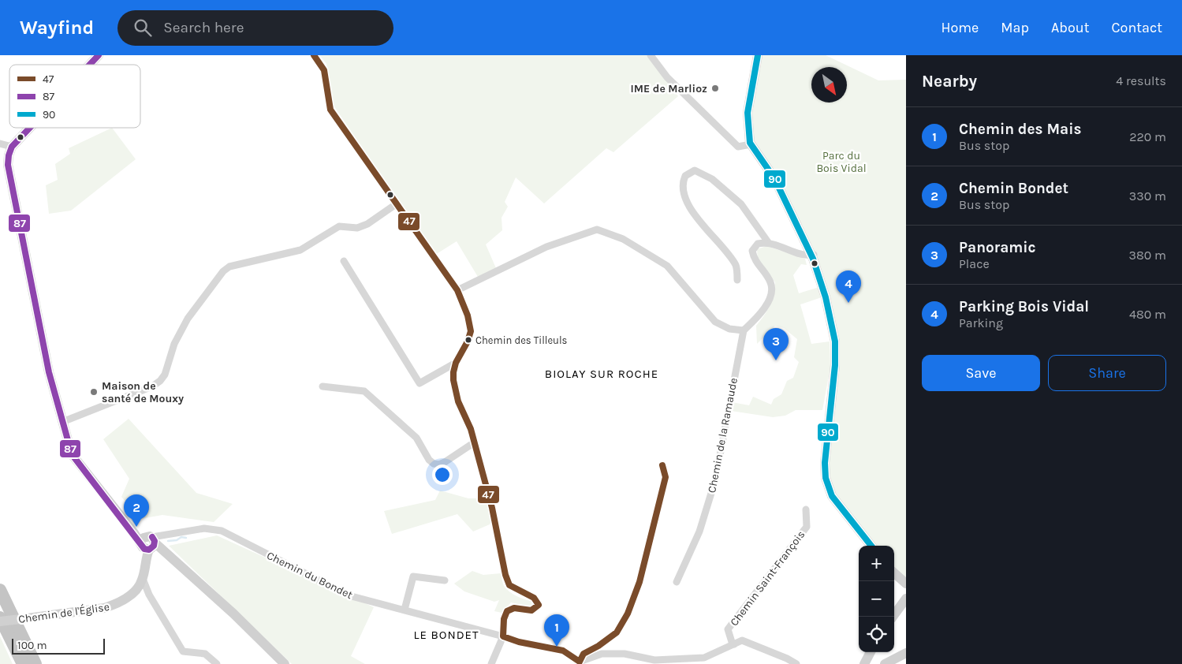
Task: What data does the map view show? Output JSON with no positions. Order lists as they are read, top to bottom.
{
  "streets": {
    "street": [
      "Chemin de la Ramaude",
      "Chemin du Bondet",
      "Chemin Saint-François",
      "Chemin de l'Église"
    ]
  },
  "crossings": [
    ["Chemin du Bondet", "Chemin de l'Église"]
  ],
  "districts": ["BIOLAY SUR ROCHE", "LE BONDET"],
  "parks": ["Parc du Bois Vidal"],
  "places": ["IME de Marlioz", "Chemin des Tilleuls", "Maison de santé de Mouxy"],
  "lines": ["transit line 47", "transit line 87", "transit line 90"],
  "legend": ["47", "87", "90"],
  "scale_bar": "100 m",
  "north": "bottom right",
  "page": {
    "header": "Wayfind",
    "search": "Search here",
    "nav": [
      "Home",
      "Map",
      "About",
      "Contact"
    ],
    "heading": ["Nearby", "4 results"],
    "list": [
      {
        "mark": "1",
        "name": "Chemin des Mais",
        "note": "Bus stop",
        "value": "220 m"
      },
      {
        "mark": "2",
        "name": "Chemin Bondet",
        "note": "Bus stop",
        "value": "330 m"
      },
      {
        "mark": "3",
        "name": "Panoramic",
        "note": "Place",
        "value": "380 m"
      },
      {
        "mark": "4",
        "name": "Parking Bois Vidal",
        "note": "Parking",
        "value": "480 m"
      }
    ],
    "pins": [
      "4",
      "3",
      "2",
      "1"
    ],
    "buttons": ["Save", "Share"],
    "map_buttons": ["+", "−"],
    "scale": "100 m"
  }
}
